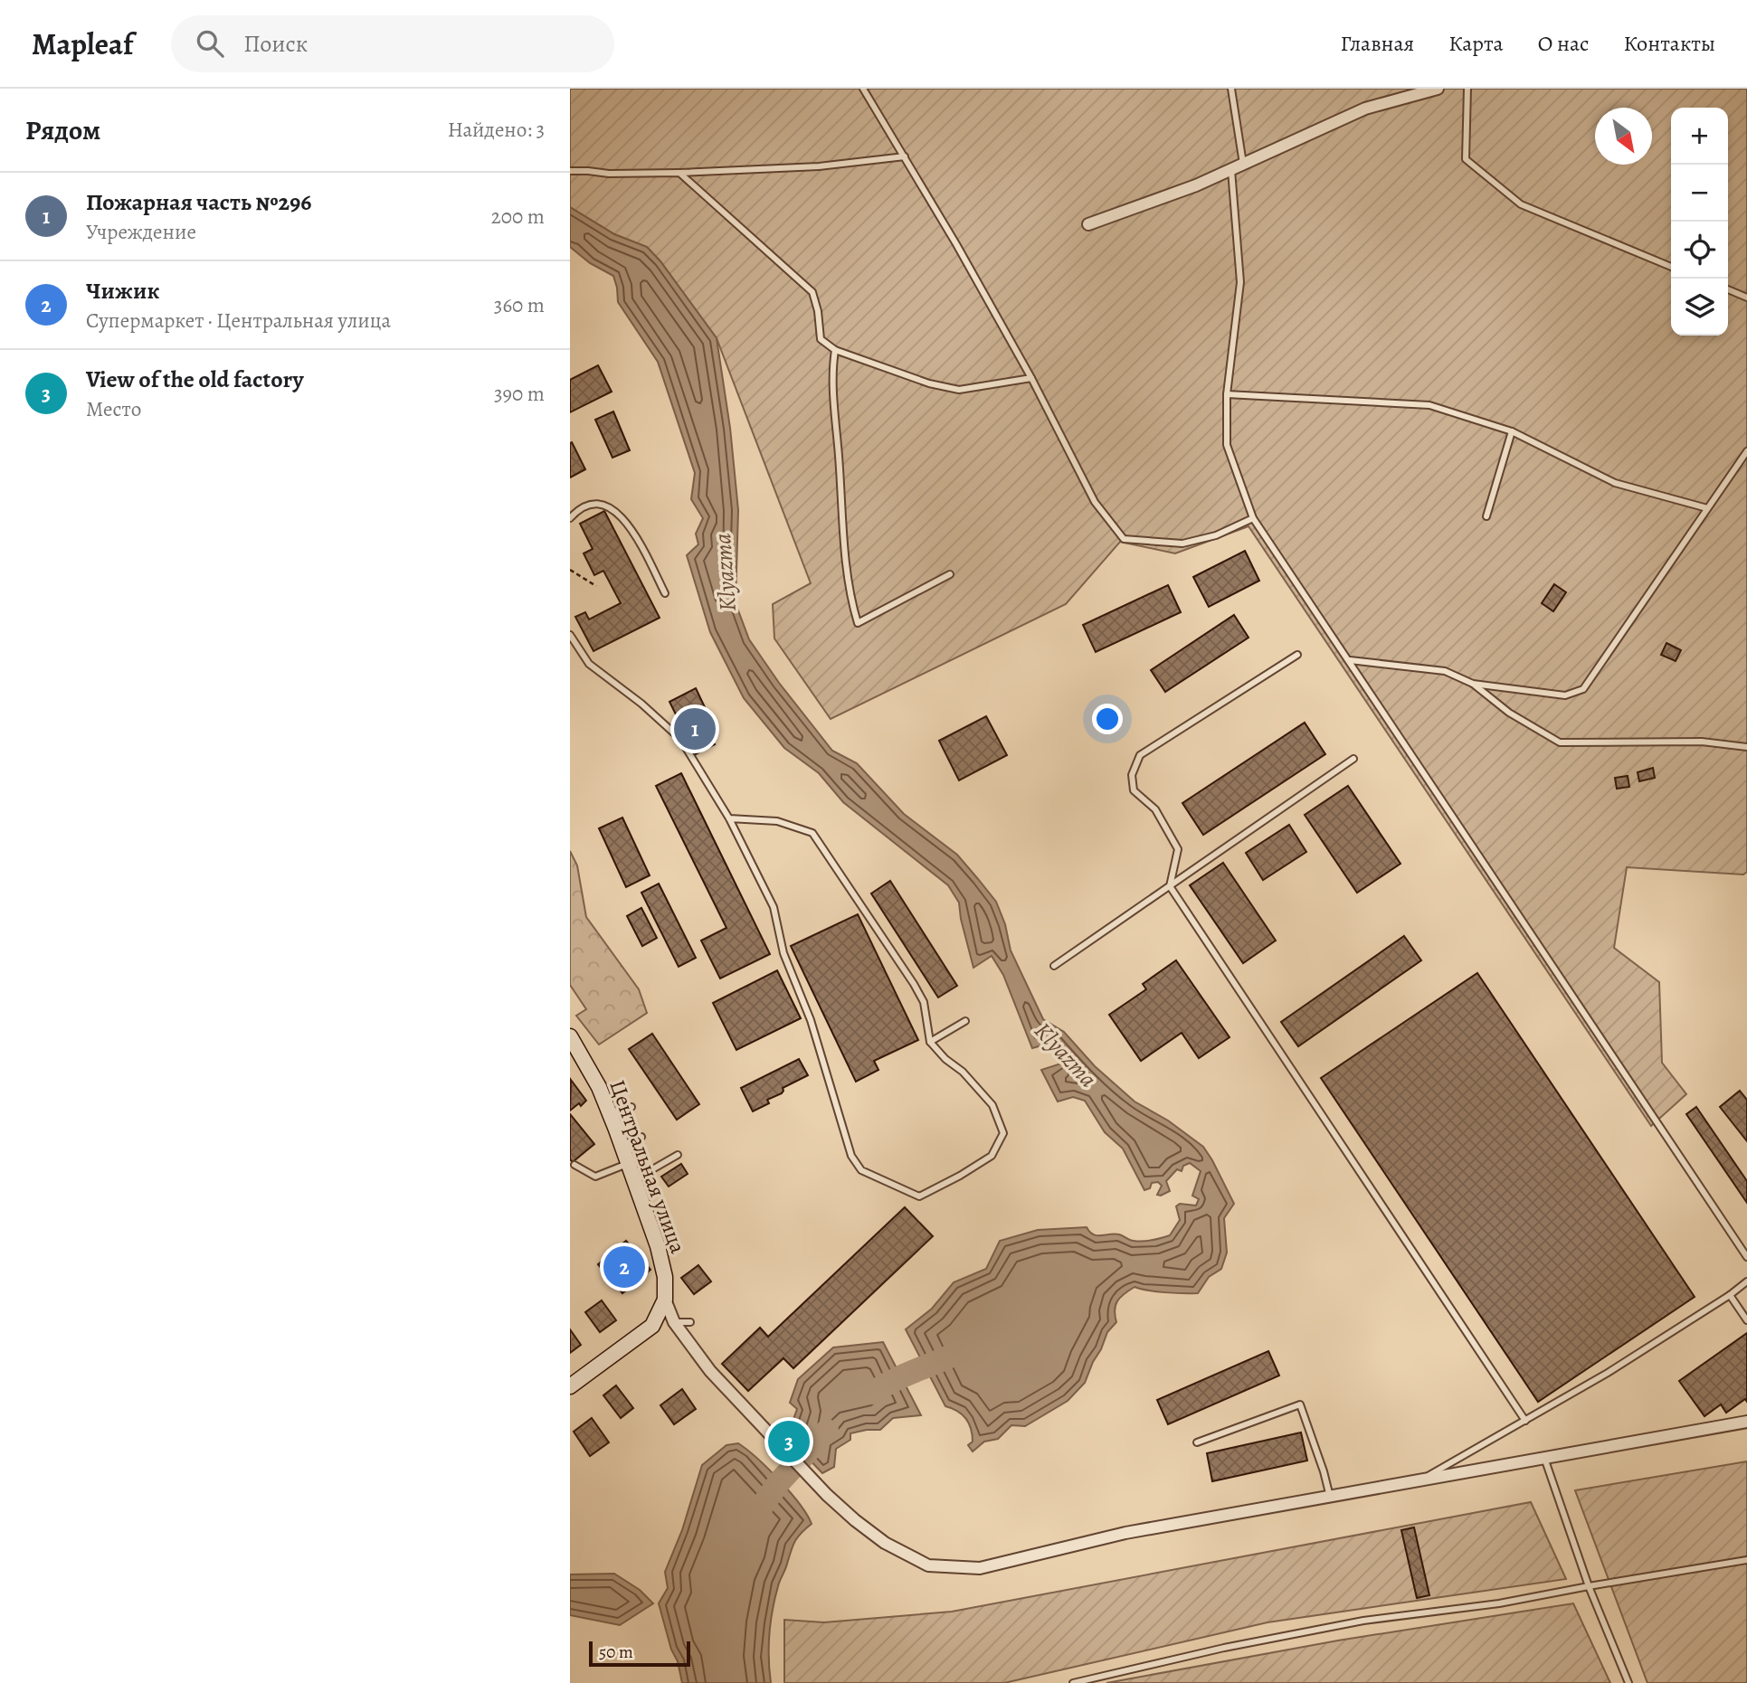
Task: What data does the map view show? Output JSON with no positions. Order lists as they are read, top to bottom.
{
  "streets": {
    "street": ["Центральная улица"]
  },
  "water": ["Klyazma"],
  "scale_bar": "50 m",
  "north": "bottom right",
  "page": {
    "header": "Mapleaf",
    "search": "Поиск",
    "nav": [
      "Главная",
      "Карта",
      "О нас",
      "Контакты"
    ],
    "heading": ["Рядом", "Найдено: 3"],
    "map_buttons": ["+", "−"],
    "list": [
      {
        "mark": "1",
        "name": "Пожарная часть №296",
        "note": "Учреждение",
        "value": "200 m"
      },
      {
        "mark": "2",
        "name": "Чижик",
        "note": "Супермаркет · Центральная улица",
        "value": "360 m"
      },
      {
        "mark": "3",
        "name": "View of the old factory",
        "note": "Место",
        "value": "390 m"
      }
    ],
    "pins": ["1", "2", "3"],
    "scale": "50 m"
  }
}
